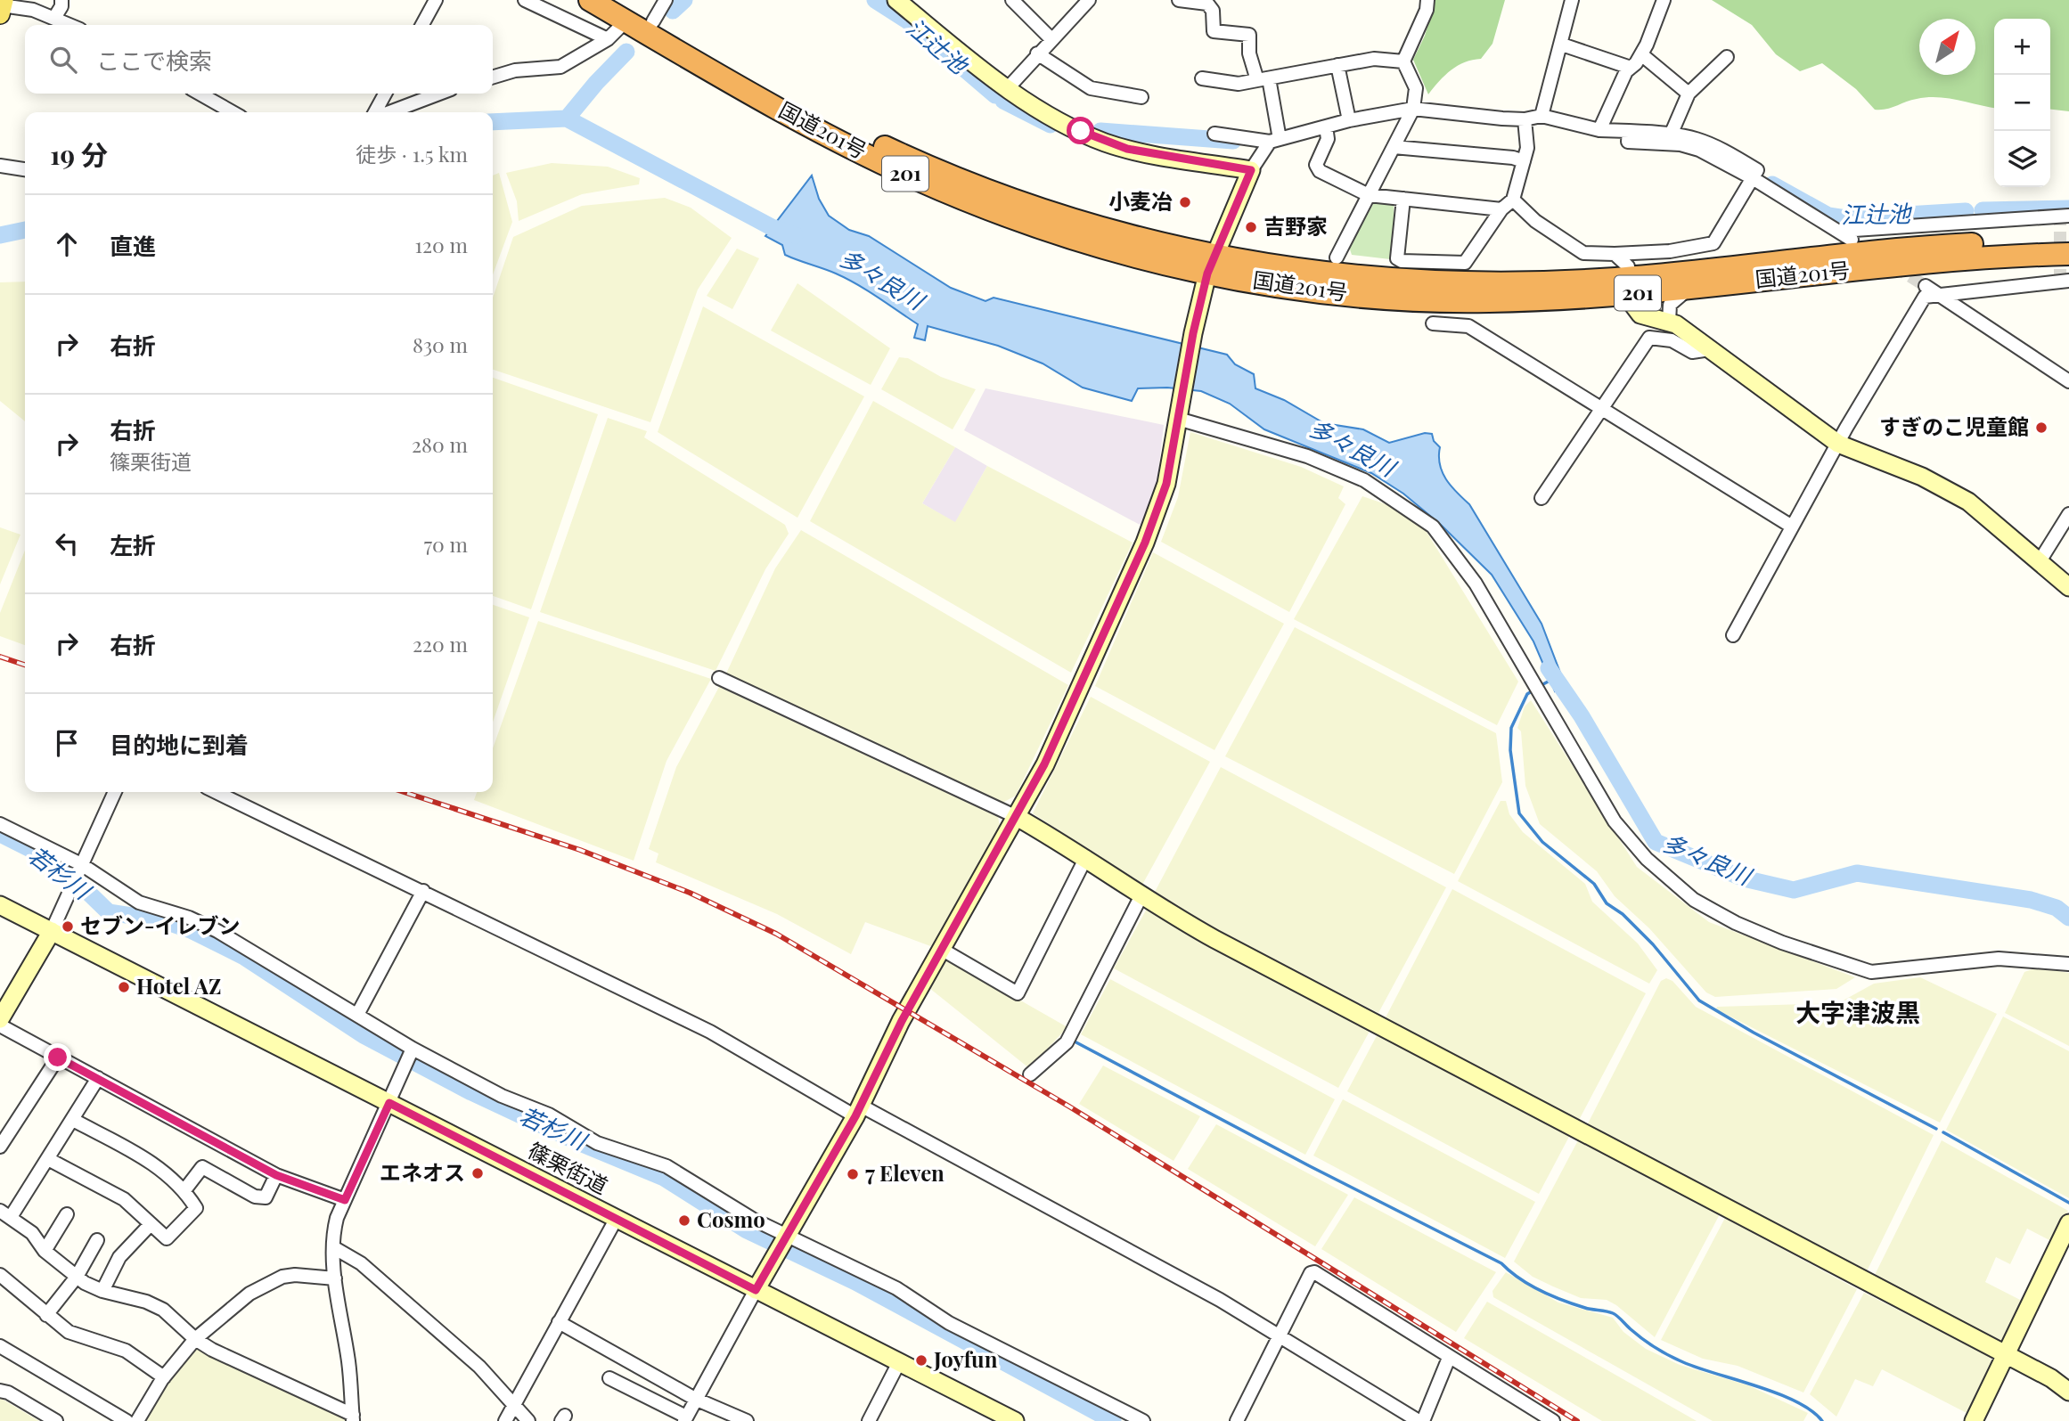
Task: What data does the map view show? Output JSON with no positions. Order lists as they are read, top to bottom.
{
  "streets": {
    "highway": ["国道201号", "201"],
    "street": ["篠栗街道"]
  },
  "districts": ["大字津波黒"],
  "water": ["江辻池", "多々良川", "若杉川"],
  "places": [
    "小麦冶",
    "吉野家",
    "すぎのこ児童館",
    "セブン-イレブン",
    "Hotel AZ",
    "エネオス",
    "7 Eleven",
    "Cosmo",
    "Joyfun"
  ],
  "north": "top right",
  "page": {
    "map_buttons": ["+", "−"],
    "search": "ここで検索",
    "heading": ["19 分", "徒歩 · 1.5 km"],
    "list": [
      ["直進", "120 m"],
      ["右折", "830 m"],
      ["右折", "篠栗街道", "280 m"],
      ["左折", "70 m"],
      ["右折", "220 m"],
      "目的地に到着"
    ]
  }
}
